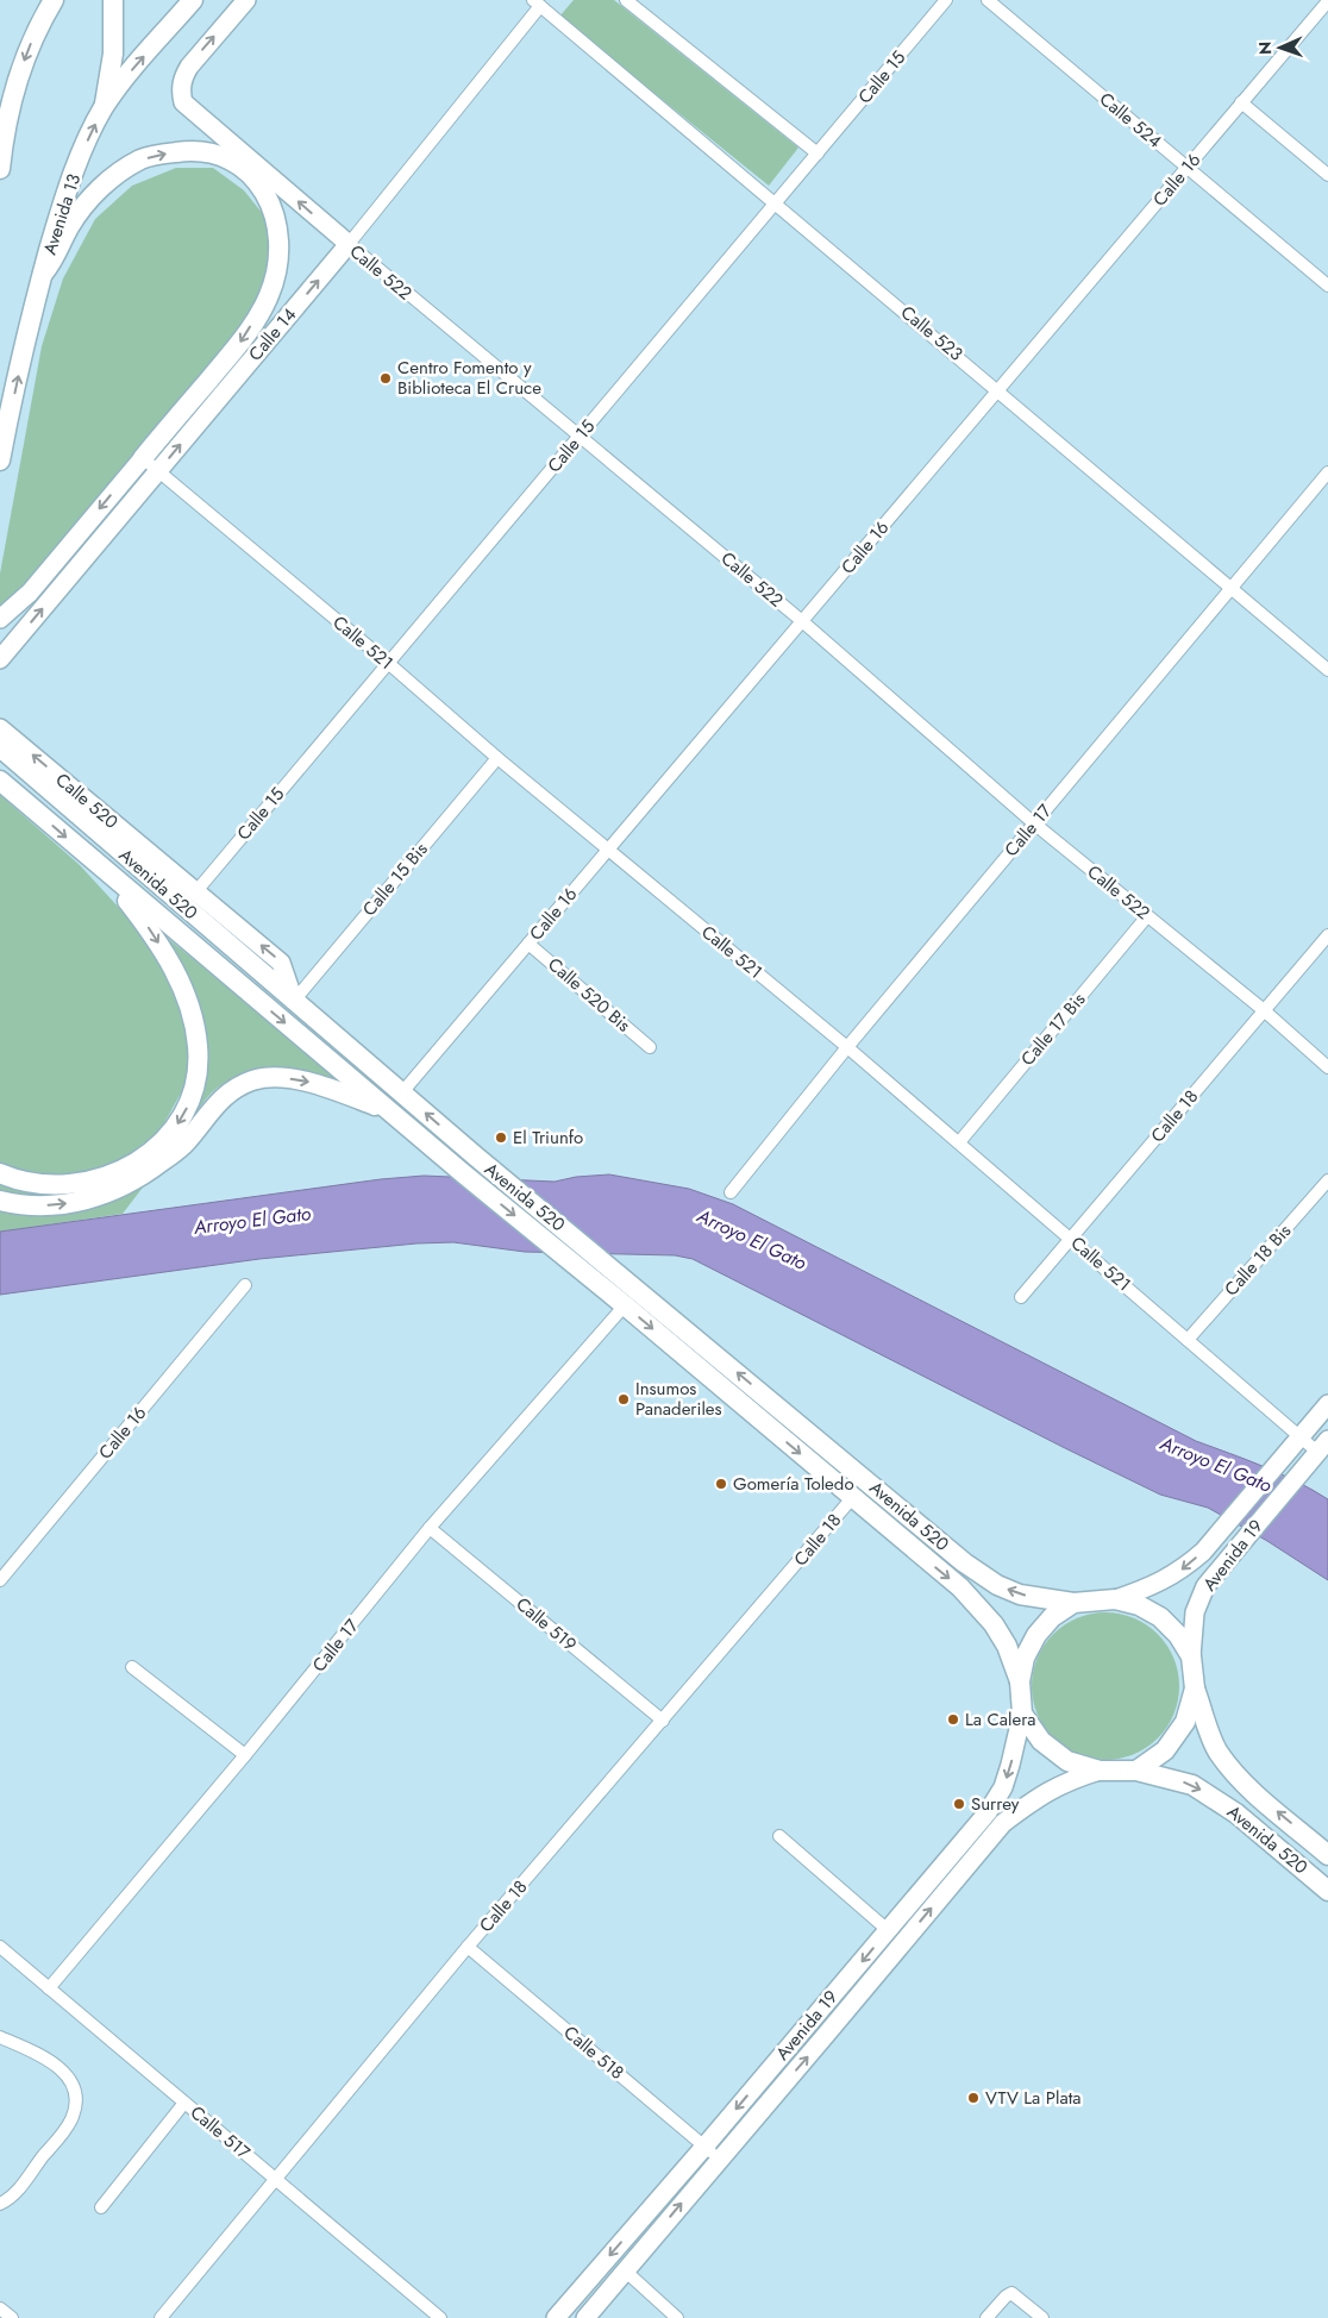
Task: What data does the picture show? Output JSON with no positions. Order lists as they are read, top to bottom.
{
  "streets": {
    "main road": [
      "Avenida 13",
      "Calle 522",
      "Calle 14",
      "Calle 520",
      "Avenida 520",
      "Avenida 19"
    ],
    "street": [
      "Calle 15",
      "Calle 524",
      "Calle 16",
      "Calle 523",
      "Calle 521",
      "Calle 17",
      "Calle 15 Bis",
      "Calle 520 Bis",
      "Calle 17 Bis",
      "Calle 18",
      "Calle 18 Bis",
      "Calle 519",
      "Calle 518",
      "Calle 517"
    ]
  },
  "crossings": [
    ["Calle 15", "Calle 522"],
    ["Calle 15", "Calle 523"],
    ["Calle 15", "Calle 521"],
    ["Calle 15", "Calle 520"],
    ["Calle 524", "Calle 16"],
    ["Calle 16", "Calle 522"],
    ["Calle 16", "Calle 523"],
    ["Calle 16", "Calle 521"],
    ["Calle 16", "Avenida 520"],
    ["Calle 16", "Calle 520 Bis"],
    ["Calle 522", "Calle 14"],
    ["Calle 522", "Calle 17"],
    ["Calle 522", "Calle 17 Bis"],
    ["Calle 522", "Calle 18"],
    ["Calle 523", "Calle 14"],
    ["Calle 523", "Calle 17"],
    ["Calle 14", "Calle 521"],
    ["Calle 521", "Calle 17"],
    ["Calle 521", "Calle 15 Bis"],
    ["Calle 521", "Calle 17 Bis"],
    ["Calle 521", "Calle 18"],
    ["Calle 521", "Calle 18 Bis"],
    ["Calle 521", "Avenida 19"],
    ["Calle 520", "Calle 15 Bis"],
    ["Calle 520", "Avenida 520"],
    ["Calle 17", "Avenida 520"],
    ["Calle 17", "Calle 519"],
    ["Calle 17", "Calle 517"],
    ["Calle 15 Bis", "Avenida 520"],
    ["Avenida 520", "Calle 18"],
    ["Avenida 520", "Avenida 19"],
    ["Calle 18", "Calle 519"],
    ["Calle 18", "Calle 518"],
    ["Calle 18", "Calle 517"],
    ["Avenida 19", "Calle 518"]
  ],
  "one_way": ["Calle 14", "Calle 520"],
  "water": ["Arroyo El Gato"],
  "places": [
    "Centro Fomento y Biblioteca El Cruce",
    "El Triunfo",
    "Insumos Panaderiles",
    "Gomería Toledo",
    "La Calera",
    "Surrey",
    "VTV La Plata"
  ],
  "north": "left"
}
